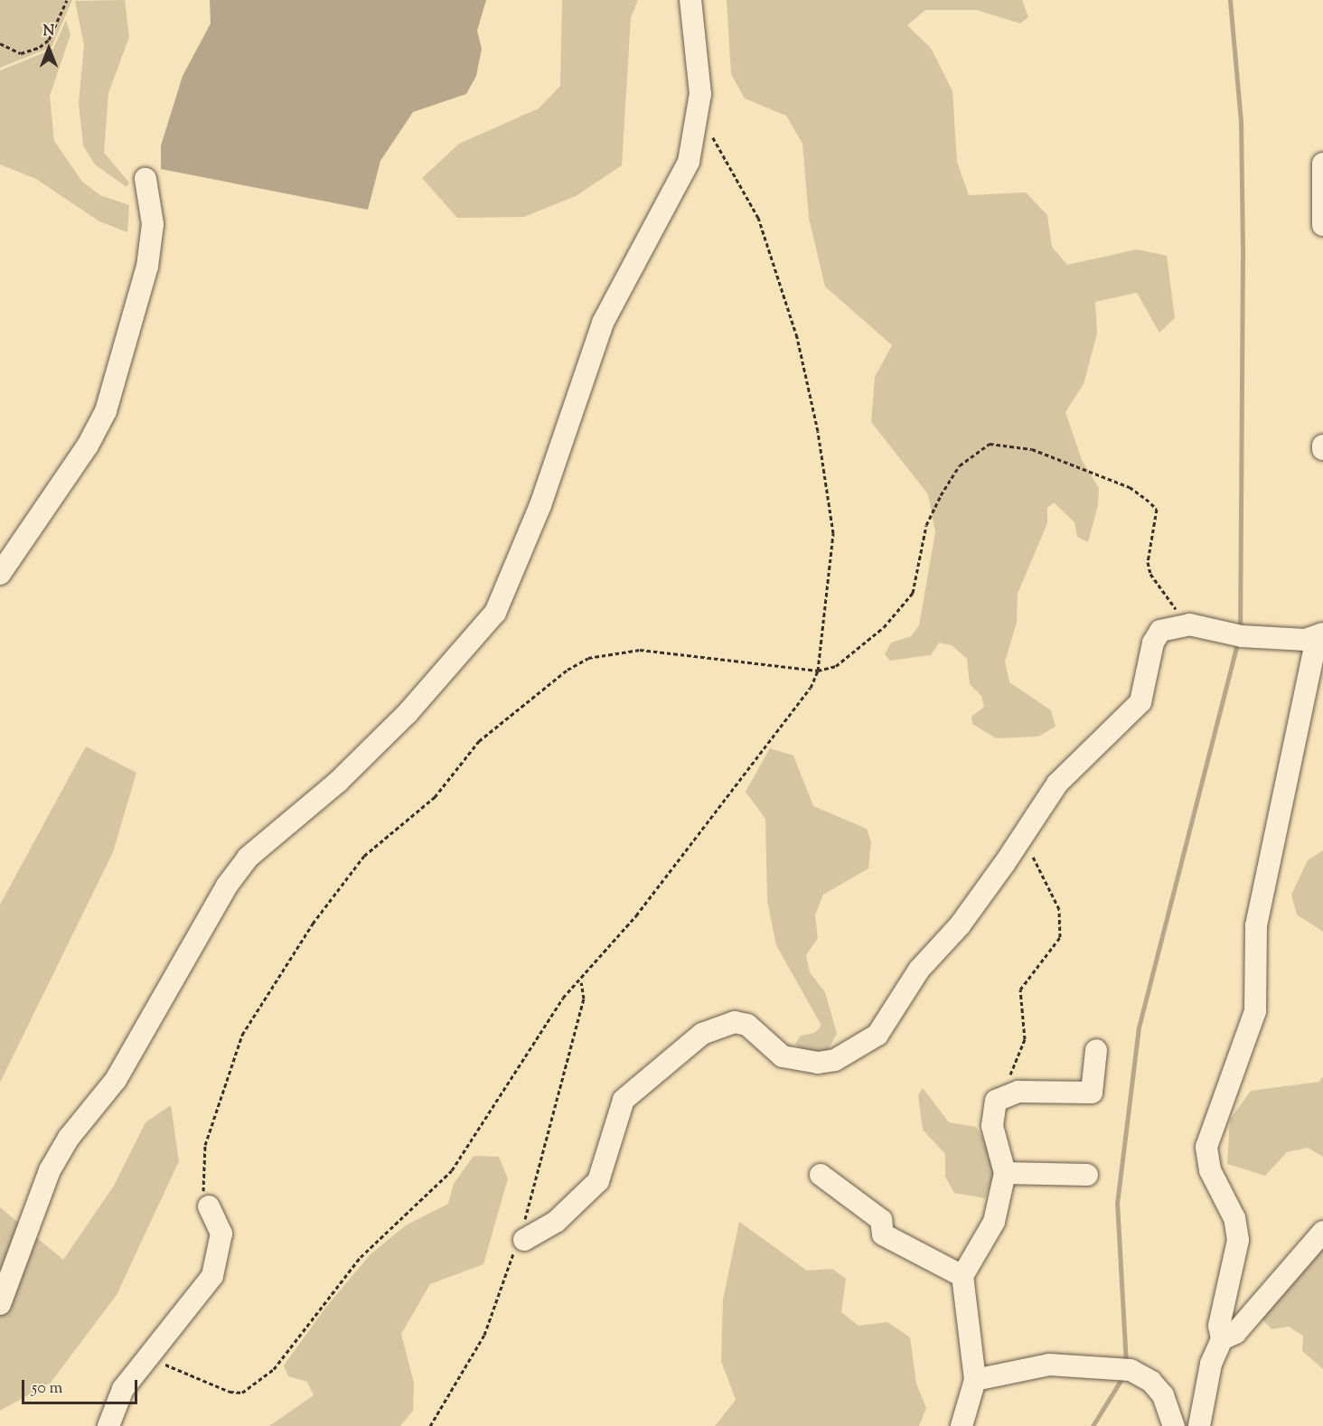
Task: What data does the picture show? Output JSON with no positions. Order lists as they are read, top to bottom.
{
  "scale_bar": "50 m",
  "north": "top"
}
